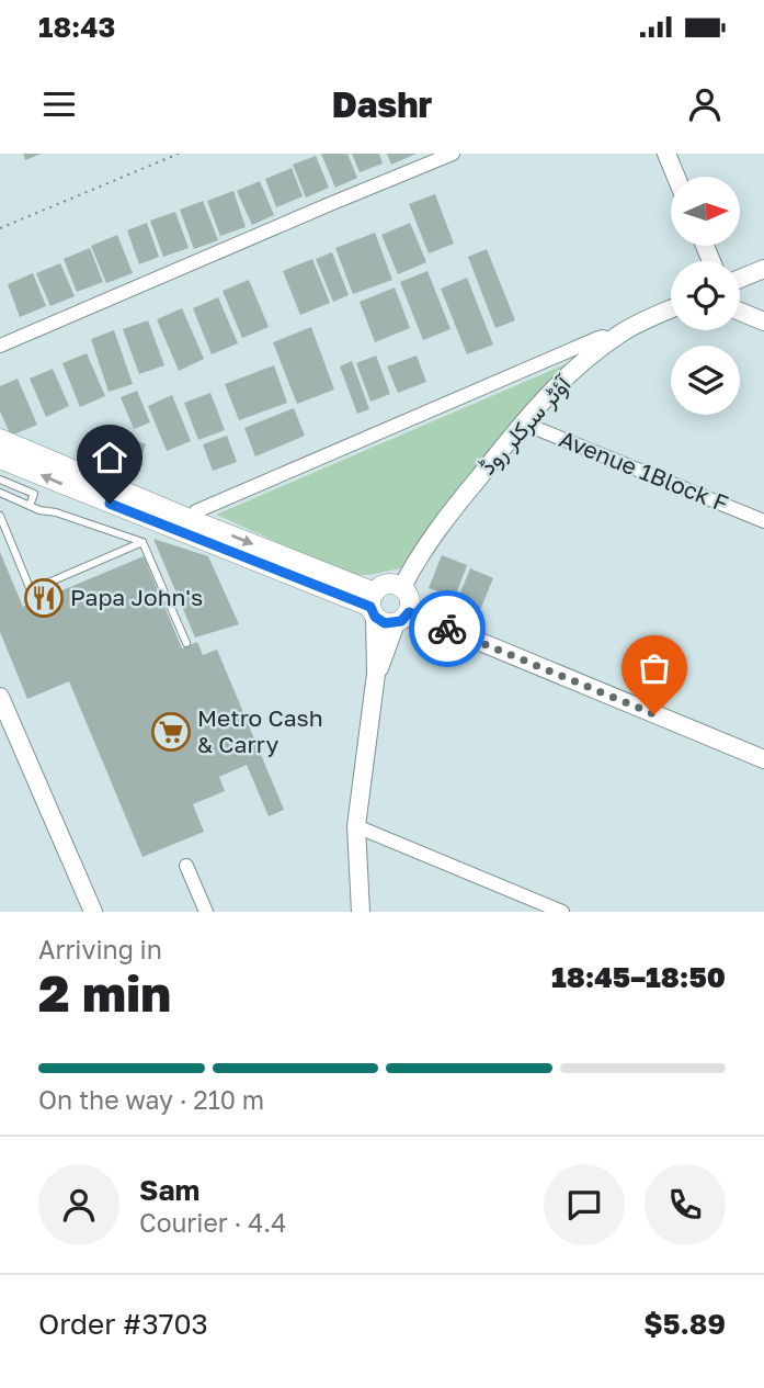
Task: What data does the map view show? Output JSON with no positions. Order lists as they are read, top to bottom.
{
  "streets": {
    "street": ["آؤٹر سرکلر روڈ", "Avenue 1Block F"]
  },
  "crossings": [
    ["آؤٹر سرکلر روڈ", "Avenue 1Block F"]
  ],
  "places": {
    "restaurant": ["Papa John's"],
    "supermarket": ["Metro Cash & Carry"]
  },
  "north": "right",
  "page": {
    "status": "18:43",
    "header": "Dashr",
    "heading": ["2 min", "Arriving in", "18:45–18:50"],
    "panel": [
      "Sam",
      "Courier · 4.4",
      "Order #3703",
      "$5.89"
    ],
    "bar": "On the way · 210 m"
  }
}
